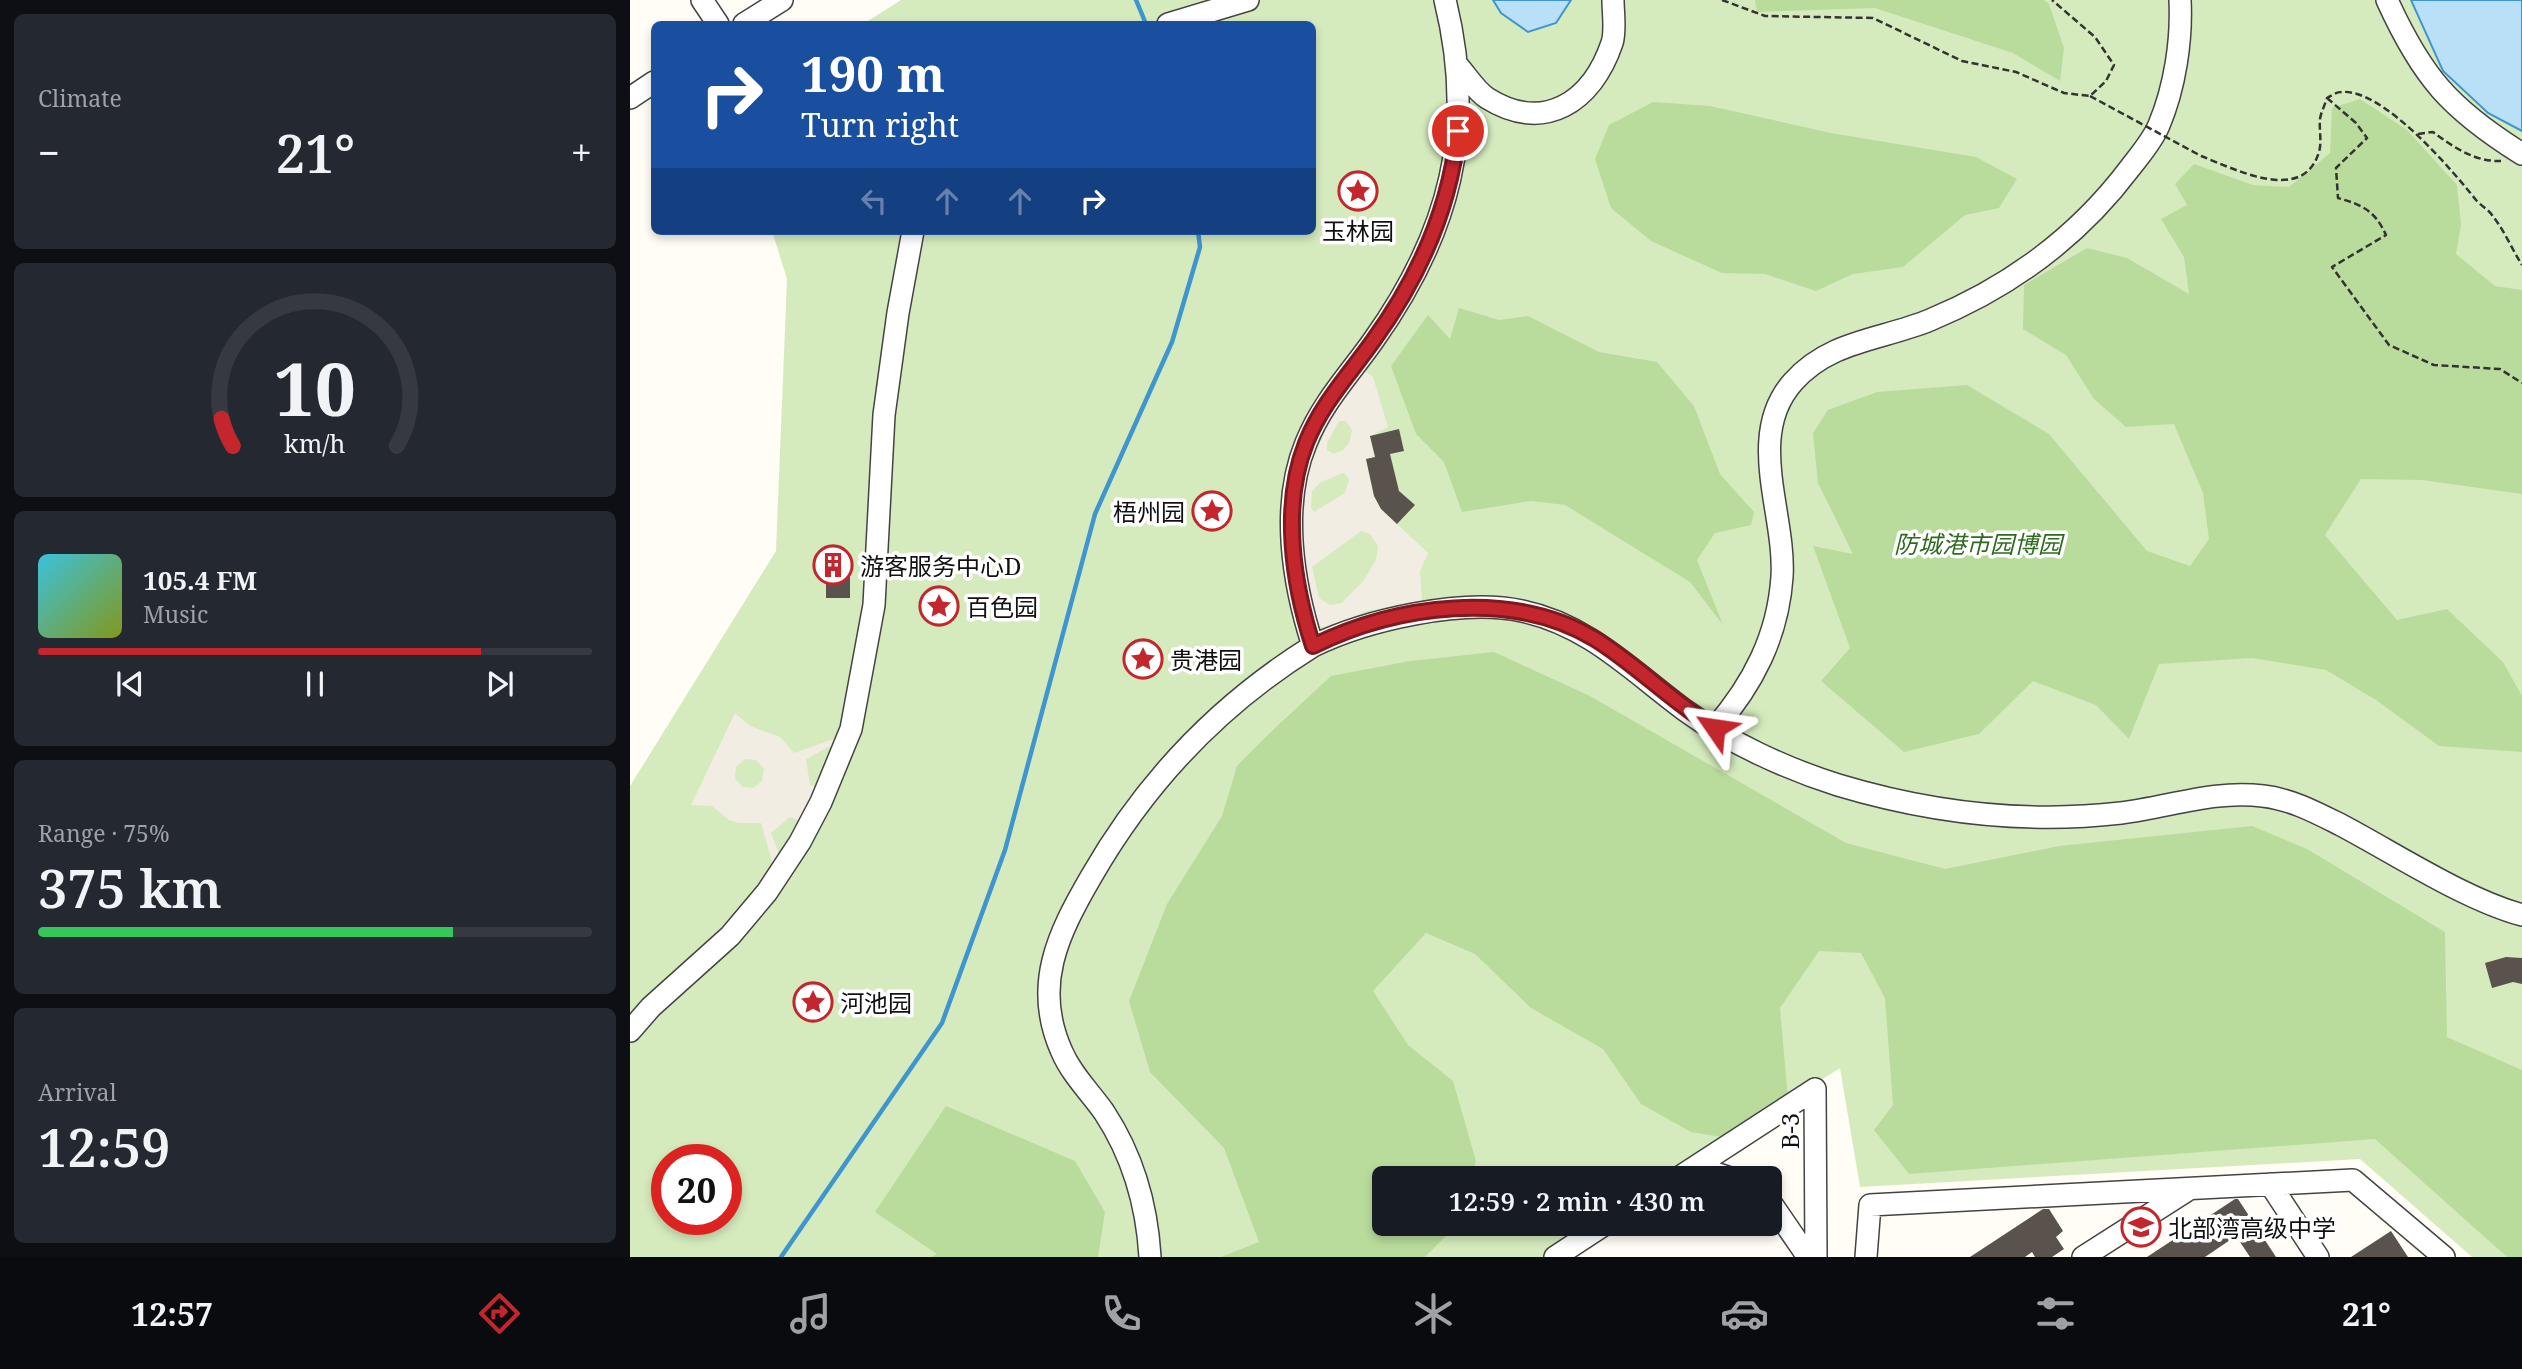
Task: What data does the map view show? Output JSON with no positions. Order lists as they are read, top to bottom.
{
  "streets": {
    "street": ["B-3"]
  },
  "parks": ["防城港市园博园"],
  "places": {
    "place": [
      "玉林园",
      "梧州园",
      "百色园",
      "贵港园",
      "河池园"
    ],
    "building": ["游客服务中心D"],
    "school or university": ["北部湾高级中学"]
  },
  "page": {
    "tile": [
      "Climate",
      ["Range · 75%", "375 km"],
      ["Arrival", "12:59"]
    ],
    "turn": ["190 m", "Turn right"],
    "heat": ["−", "21°", "+"],
    "song": ["105.4 FM", "Music"],
    "limit": "20",
    "trip": "12:59 · 2 min · 430 m",
    "tabs": ["12:57", "21°"],
    "gauge": ["10", "km/h"]
  }
}
